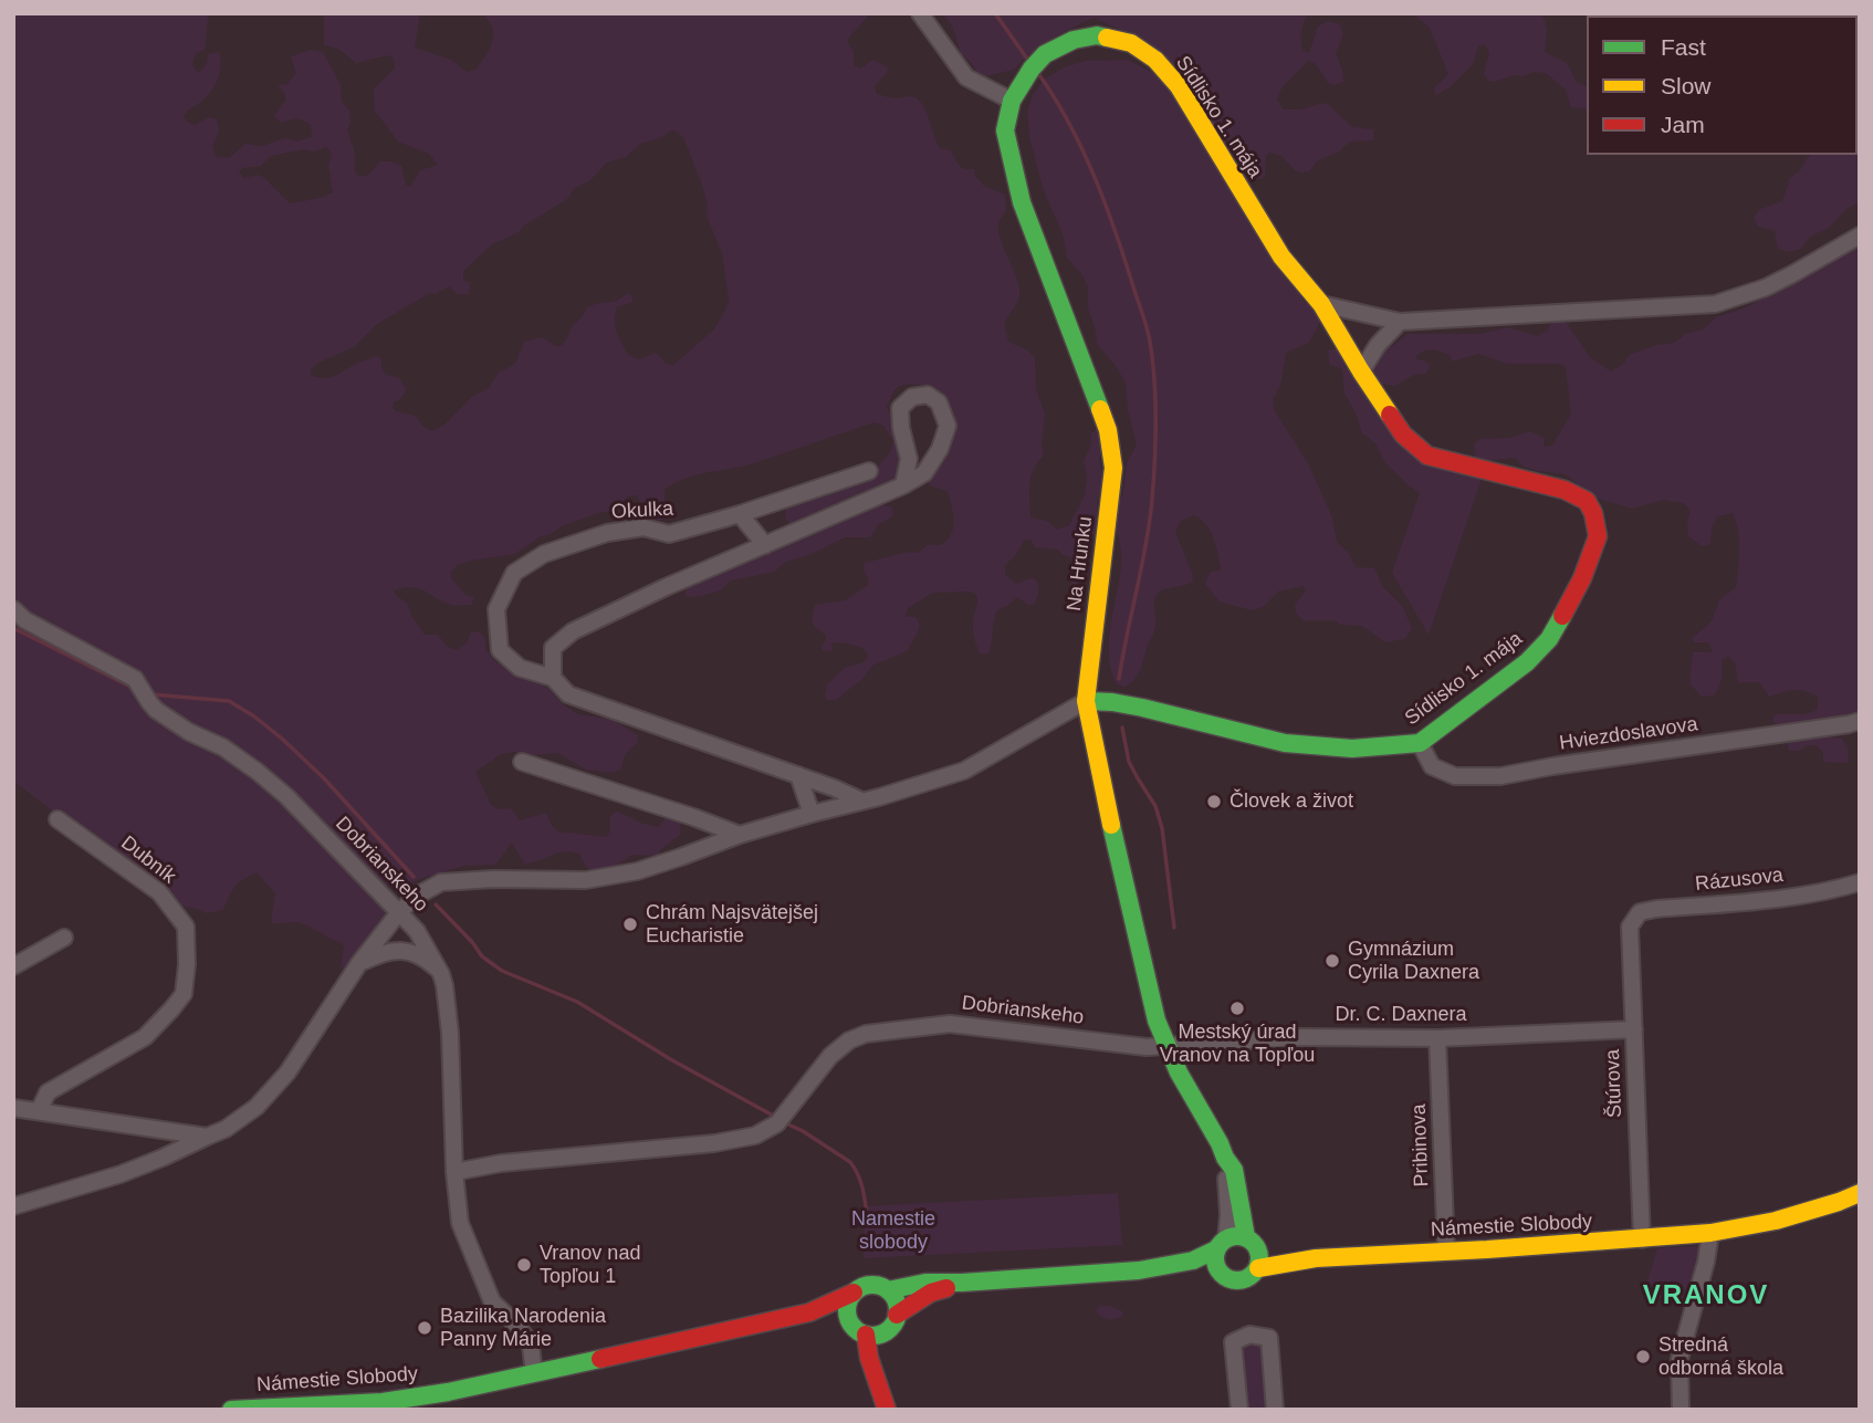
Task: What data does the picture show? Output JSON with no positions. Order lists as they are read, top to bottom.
{
  "streets": {
    "street": [
      "Sídlisko 1. mája",
      "Okulka",
      "Na Hrunku",
      "Hviezdoslavova",
      "Dubník",
      "Dobrianskeho",
      "Rázusova",
      "Dr. C. Daxnera",
      "Štúrova",
      "Pribinova",
      "Námestie Slobody"
    ]
  },
  "crossings": [
    ["Sídlisko 1. mája", "Na Hrunku"],
    ["Sídlisko 1. mája", "Hviezdoslavova"],
    ["Na Hrunku", "Dobrianskeho"],
    ["Na Hrunku", "Dr. C. Daxnera"],
    ["Na Hrunku", "Námestie Slobody"],
    ["Dobrianskeho", "Dr. C. Daxnera"],
    ["Dobrianskeho", "Námestie Slobody"],
    ["Rázusova", "Štúrova"],
    ["Dr. C. Daxnera", "Štúrova"],
    ["Dr. C. Daxnera", "Pribinova"],
    ["Štúrova", "Námestie Slobody"],
    ["Pribinova", "Námestie Slobody"]
  ],
  "districts": ["VRANOV"],
  "parks": ["Namestie slobody"],
  "places": [
    "Človek a život",
    "Chrám Najsvätejšej Eucharistie",
    "Gymnázium Cyrila Daxnera",
    "Mestský úrad Vranov na Topľou",
    "Vranov nad Topľou 1",
    "Bazilika Narodenia Panny Márie",
    "Stredná odborná škola"
  ],
  "legend": ["Fast", "Slow", "Jam"]
}
